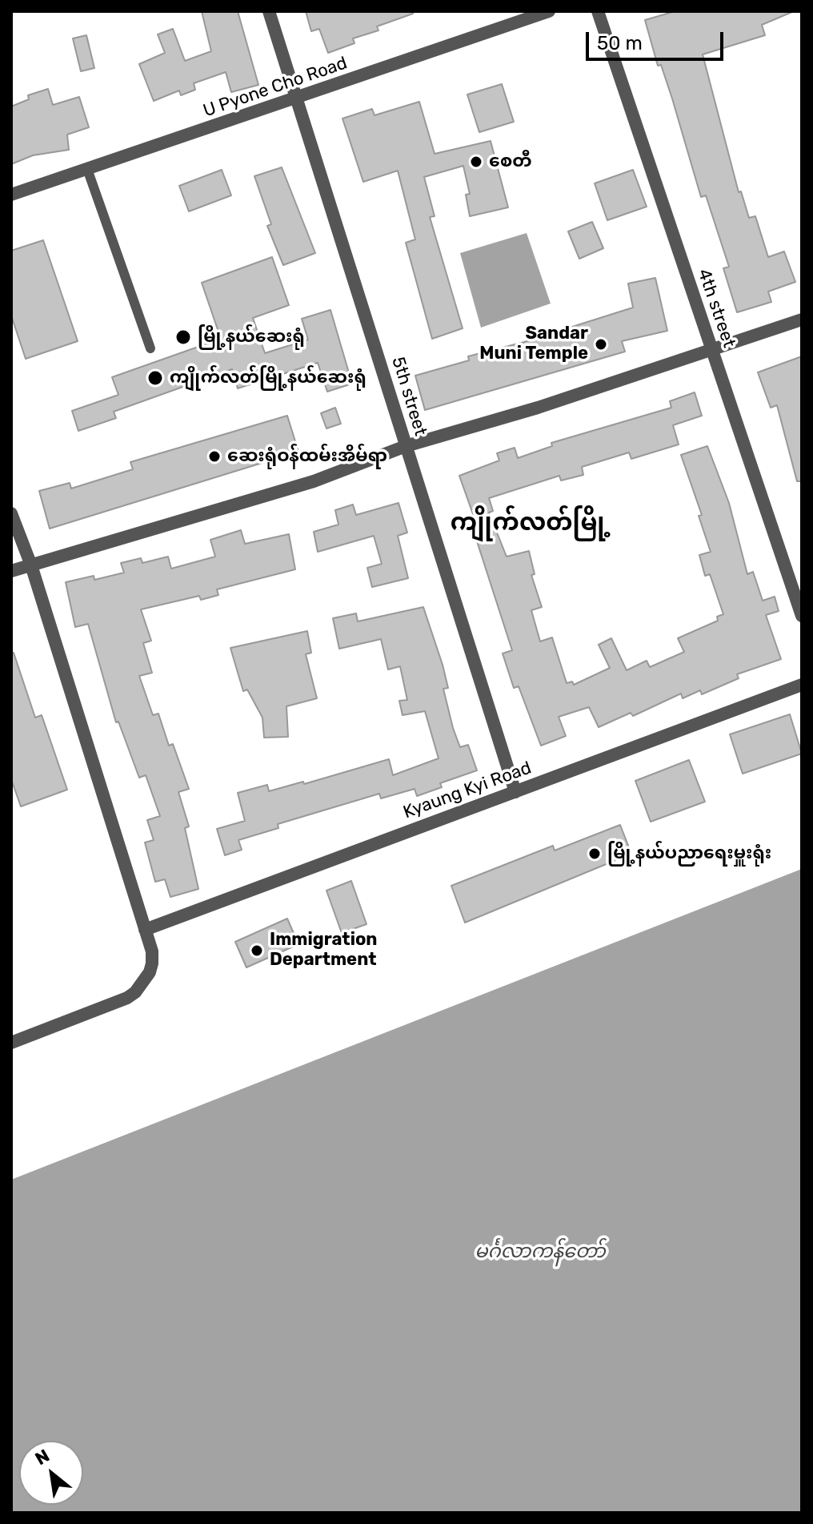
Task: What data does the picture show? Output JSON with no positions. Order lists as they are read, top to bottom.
{
  "streets": {
    "street": [
      "U Pyone Cho Road",
      "4th street",
      "5th street",
      "Kyaung Kyi Road"
    ]
  },
  "crossings": [
    ["U Pyone Cho Road", "5th street"],
    ["5th street", "Kyaung Kyi Road"]
  ],
  "districts": ["ကျိုက်လတ်မြို့"],
  "water": ["မင်္ဂလာကန်တော်"],
  "places": [
    "စေတီ",
    "မြို့နယ်ဆေးရုံ",
    "Sandar Muni Temple",
    "ကျိုက်လတ်မြို့နယ်ဆေးရုံ",
    "ဆေးရုံဝန်ထမ်းအိမ်ရာ",
    "မြို့နယ်ပညာရေးမှူးရုံး",
    "Immigration Department"
  ],
  "scale_bar": "50 m",
  "north": "top left"
}
